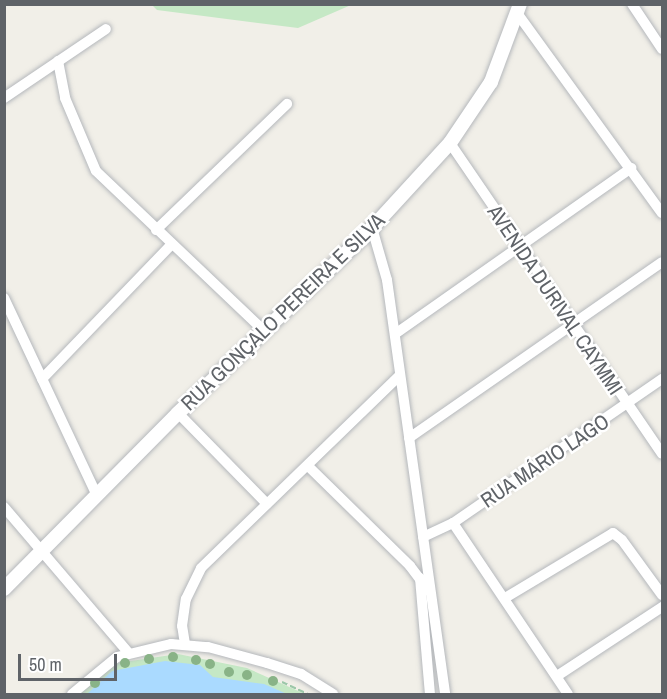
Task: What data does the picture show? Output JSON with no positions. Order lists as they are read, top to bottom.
{
  "streets": {
    "street": ["AVENIDA DURIVAL CAYMMI", "RUA GONÇALO PEREIRA E SILVA", "RUA MÁRIO LAGO"]
  },
  "crossings": [
    ["AVENIDA DURIVAL CAYMMI", "RUA GONÇALO PEREIRA E SILVA"],
    ["AVENIDA DURIVAL CAYMMI", "RUA MÁRIO LAGO"]
  ],
  "scale_bar": "50 m"
}
